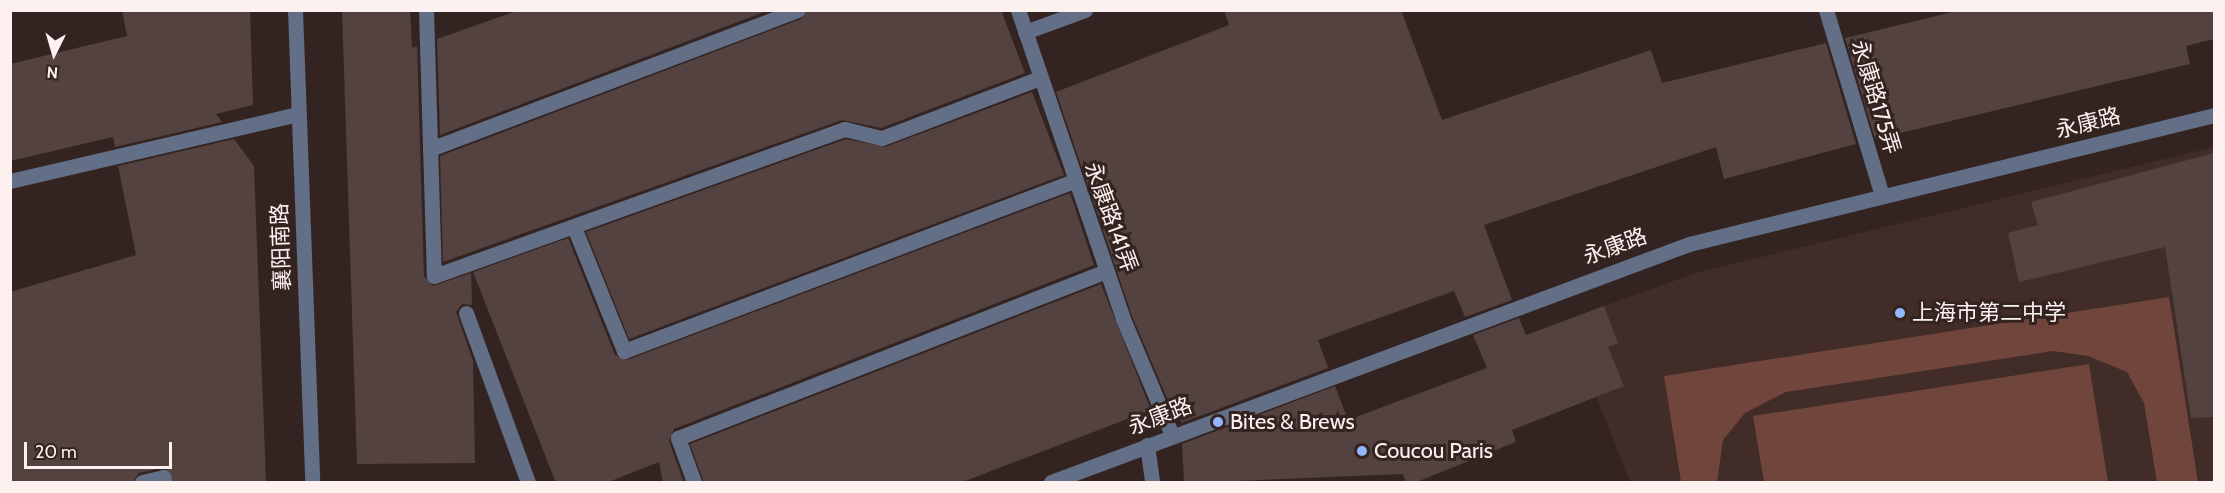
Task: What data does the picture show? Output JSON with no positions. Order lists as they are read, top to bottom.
{
  "streets": {
    "street": [
      "永康路175弄",
      "永康路",
      "永康路141弄",
      "襄阳南路"
    ]
  },
  "crossings": [
    ["永康路175弄", "永康路"],
    ["永康路", "永康路141弄"]
  ],
  "places": ["上海市第二中学", "Bites & Brews", "Coucou Paris"],
  "scale_bar": "20 m",
  "north": "bottom"
}
